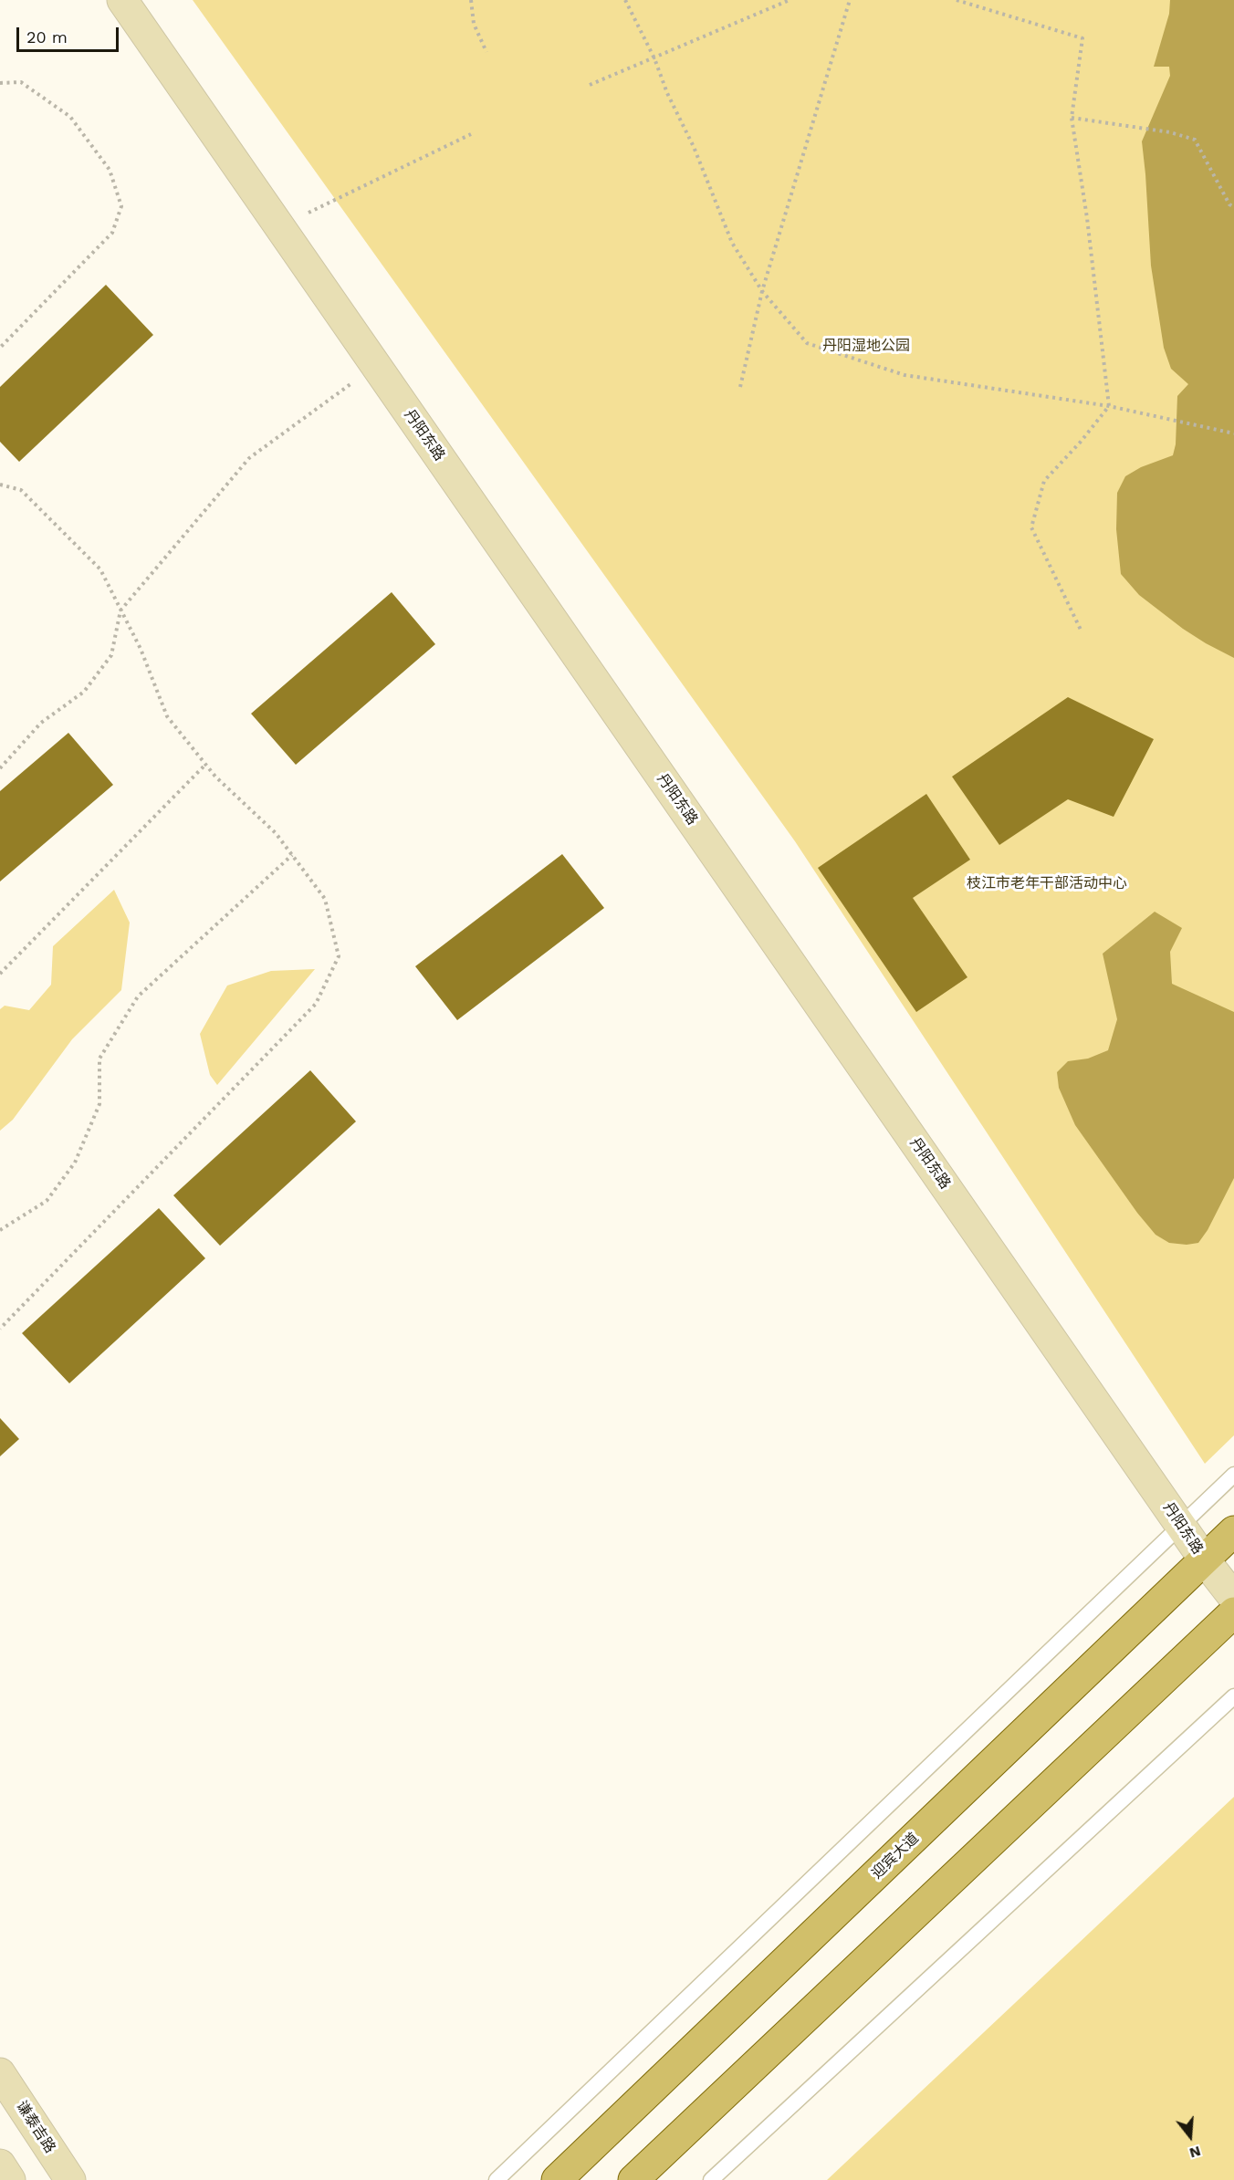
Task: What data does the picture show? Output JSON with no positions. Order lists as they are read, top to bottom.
{
  "streets": {
    "main road": ["迎宾大道"],
    "street": ["丹阳东路", "谦泰吉路"]
  },
  "crossings": [
    ["丹阳东路", "迎宾大道"]
  ],
  "parks": ["丹阳湿地公园", "枝江市老年干部活动中心"],
  "scale_bar": "20 m",
  "north": "bottom"
}
